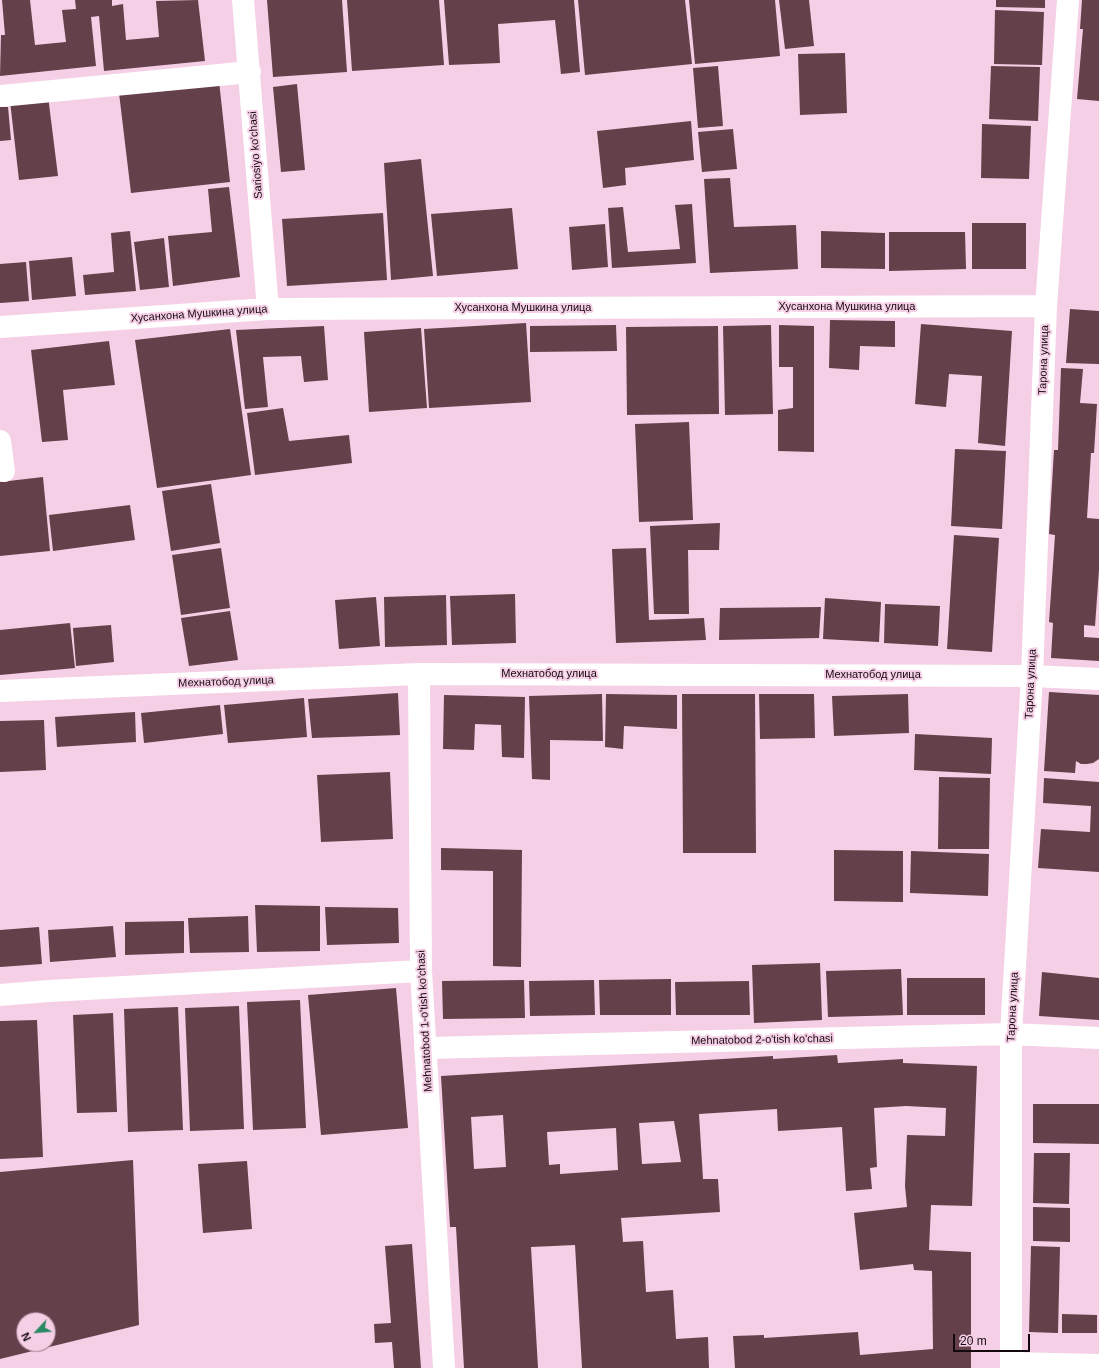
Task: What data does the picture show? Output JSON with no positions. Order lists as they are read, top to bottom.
{
  "streets": {
    "street": [
      "Sariosiyo ko'chasi",
      "Хусанхона Мушкина улица",
      "Тарона улица",
      "Мехнатобод улица",
      "Mehnatobod 1-o'tish ko'chasi",
      "Mehnatobod 2-o'tish ko'chasi"
    ]
  },
  "crossings": [
    ["Sariosiyo ko'chasi", "Хусанхона Мушкина улица"],
    ["Хусанхона Мушкина улица", "Тарона улица"],
    ["Тарона улица", "Мехнатобод улица"],
    ["Тарона улица", "Mehnatobod 2-o'tish ko'chasi"],
    ["Мехнатобод улица", "Mehnatobod 1-o'tish ko'chasi"],
    ["Mehnatobod 1-o'tish ko'chasi", "Mehnatobod 2-o'tish ko'chasi"]
  ],
  "scale_bar": "20 m",
  "north": "bottom left"
}
